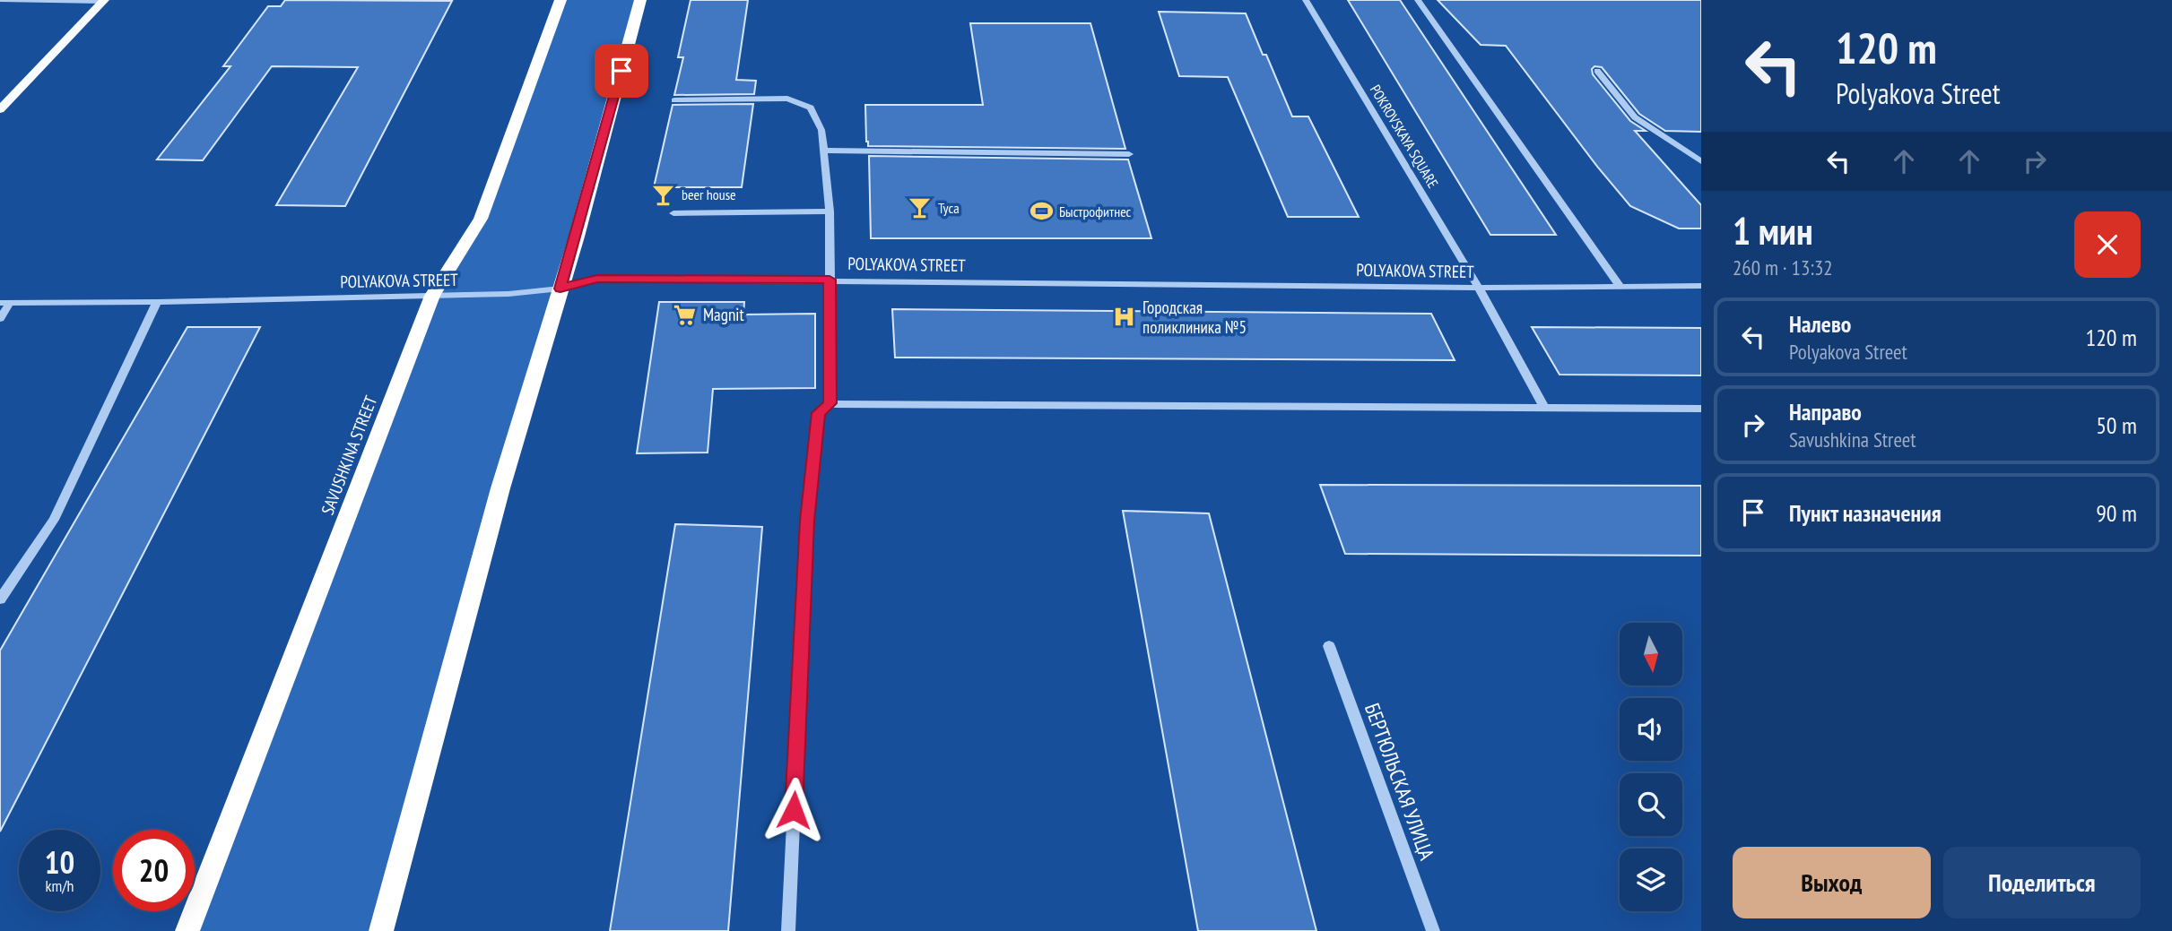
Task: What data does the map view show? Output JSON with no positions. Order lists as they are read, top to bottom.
{
  "streets": {
    "highway": ["SAVUSHKINA STREET"],
    "street": ["POLYAKOVA STREET"],
    "lane": ["POKROVSKAYA SQUARE", "БЕРТЮЛЬСКАЯ УЛИЦА"]
  },
  "crossings": [
    ["POKROVSKAYA SQUARE", "POLYAKOVA STREET"],
    ["POLYAKOVA STREET", "SAVUSHKINA STREET"]
  ],
  "places": {
    "bar": ["beer house", "Туса"],
    "sports": ["Быстрофитнес"],
    "supermarket": ["Magnit"],
    "hospital": ["Городская поликлиника №5"]
  },
  "north": "bottom",
  "page": {
    "turn": ["120 m", "Polyakova Street"],
    "heading": ["1 мин", "260 m · 13:32"],
    "list": [
      {
        "name": "Налево",
        "note": "Polyakova Street",
        "value": "120 m"
      },
      {
        "name": "Направо",
        "note": "Savushkina Street",
        "value": "50 m"
      },
      {
        "name": "Пункт назначения",
        "value": "90 m"
      }
    ],
    "speed": "10 km/h",
    "limit": "20",
    "buttons": ["Выход", "Поделиться"]
  }
}
